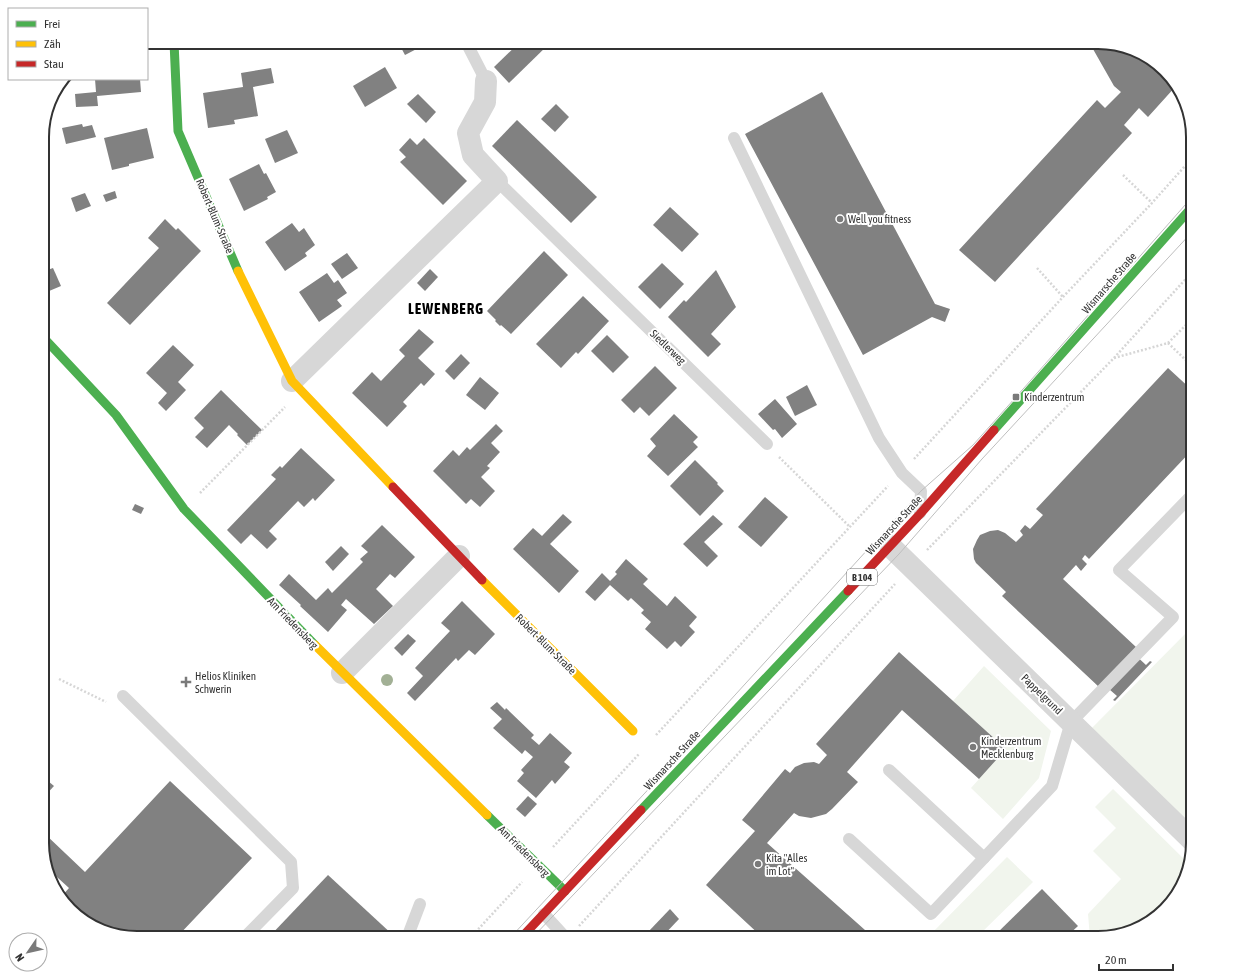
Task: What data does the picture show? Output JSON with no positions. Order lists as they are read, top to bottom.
{
  "streets": {
    "street": [
      "Robert-Blum-Straße",
      "Wismarsche Straße",
      "Siedlerweg",
      "B 104",
      "Am Friedensberg",
      "Pappelgrund"
    ]
  },
  "crossings": [
    ["Wismarsche Straße", "Am Friedensberg"],
    ["Wismarsche Straße", "Pappelgrund"]
  ],
  "districts": ["LEWENBERG"],
  "places": {
    "other": ["Well you fitness", "Kinderzentrum Mecklenburg", "Kita ''Alles im Lot''"],
    "transit": ["Kinderzentrum"],
    "health": ["Helios Kliniken Schwerin"]
  },
  "legend": ["Frei", "Zäh", "Stau"],
  "scale_bar": "20 m",
  "north": "bottom left"
}
